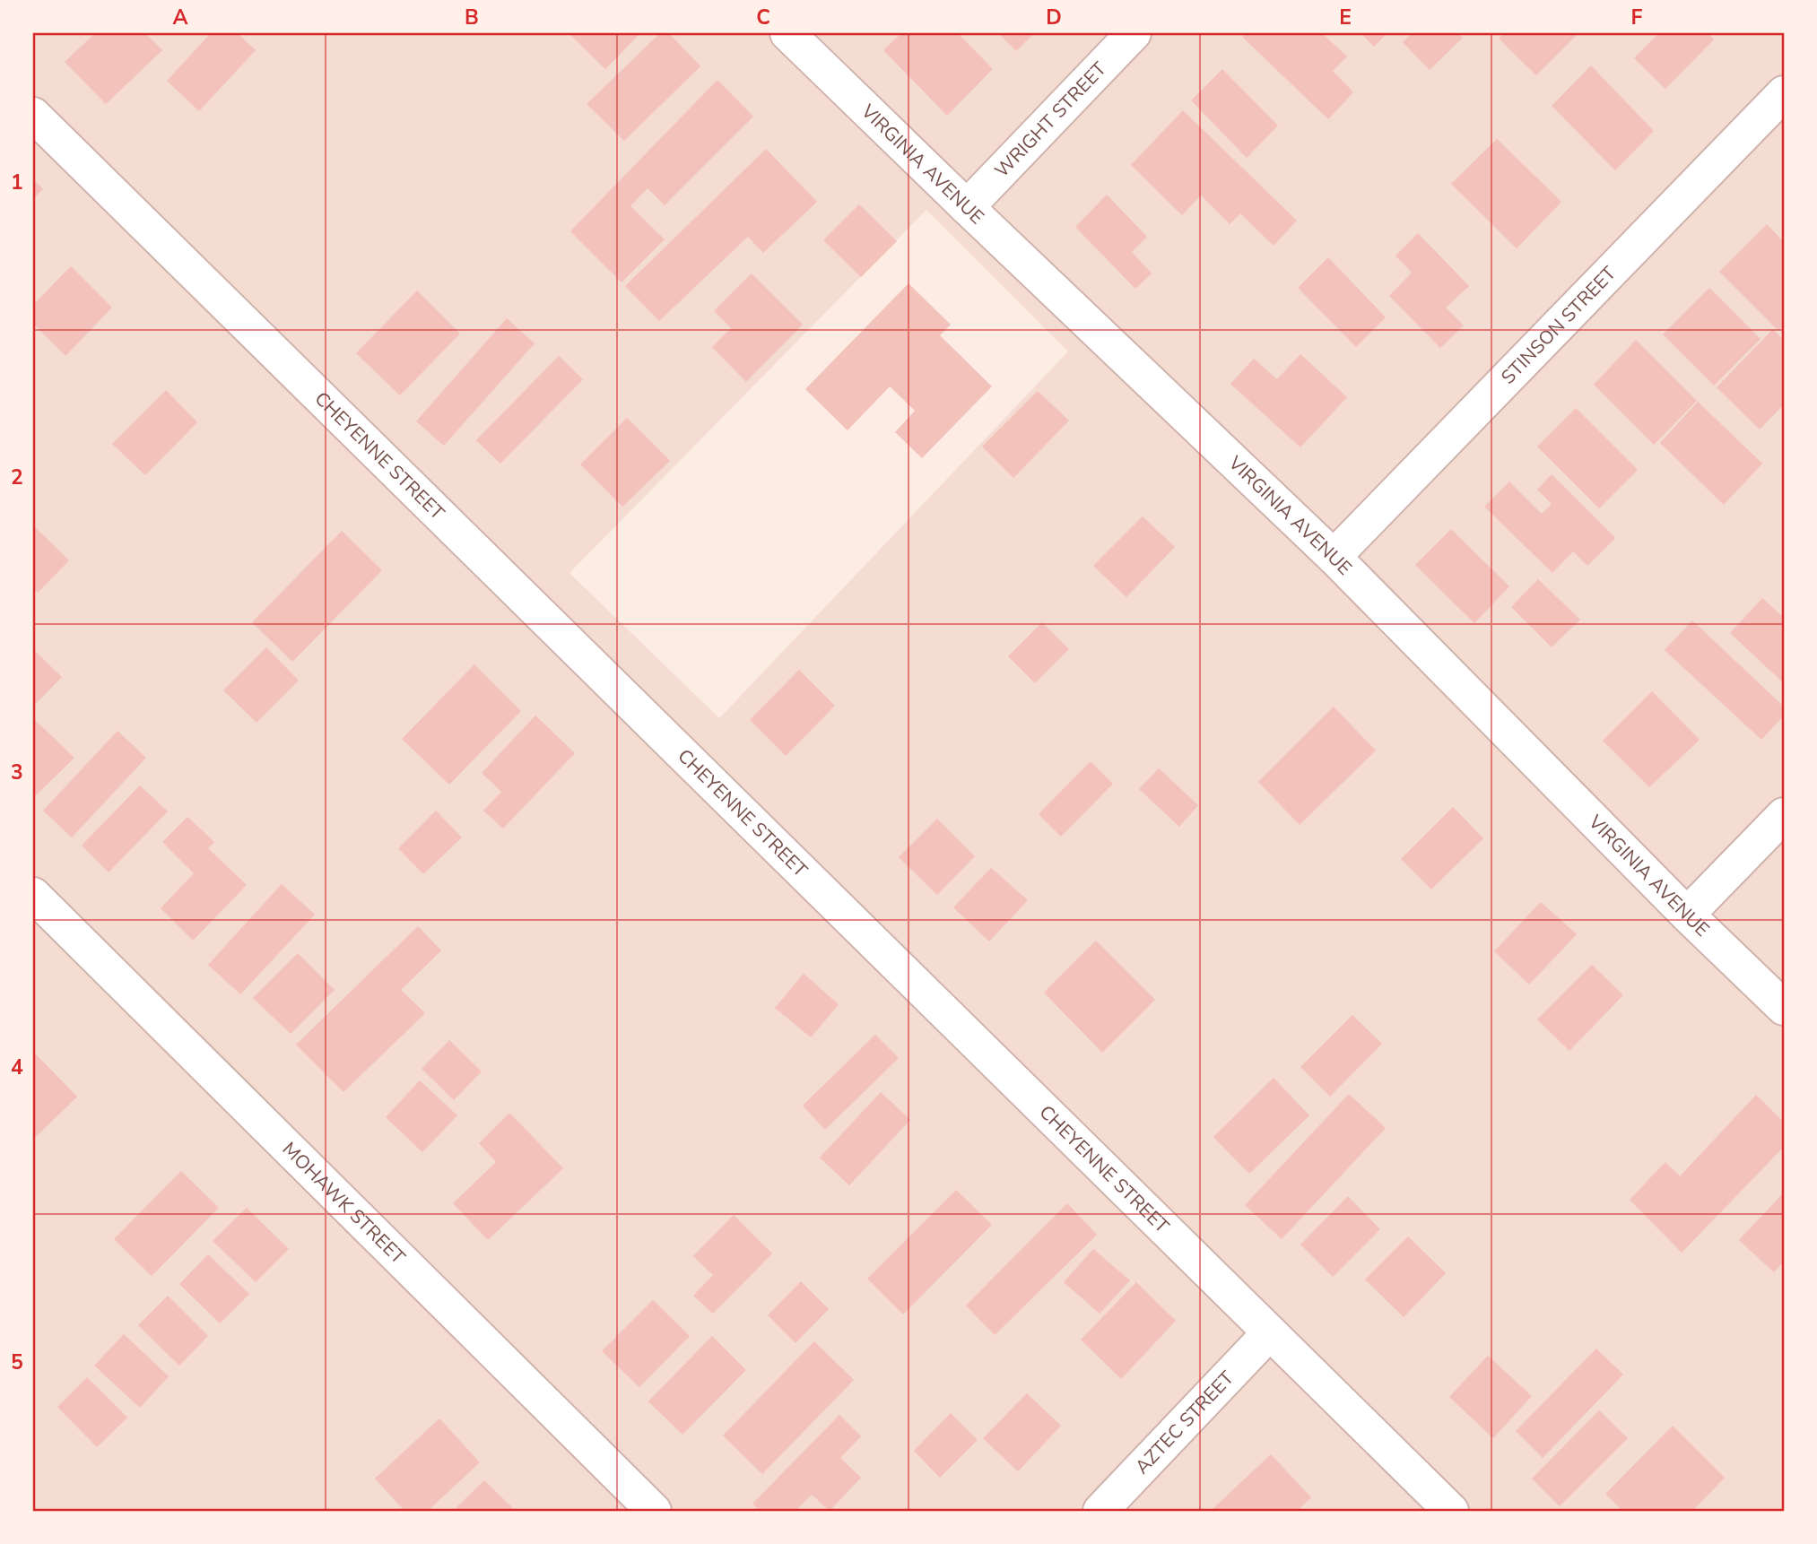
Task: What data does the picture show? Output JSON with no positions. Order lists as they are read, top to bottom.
{
  "streets": {
    "street": [
      "WRIGHT STREET",
      "VIRGINIA AVENUE",
      "STINSON STREET",
      "CHEYENNE STREET",
      "MOHAWK STREET",
      "AZTEC STREET"
    ]
  },
  "crossings": [
    ["WRIGHT STREET", "VIRGINIA AVENUE"],
    ["VIRGINIA AVENUE", "STINSON STREET"],
    ["CHEYENNE STREET", "AZTEC STREET"]
  ],
  "grid": {
    "columns": [
      "A",
      "B",
      "C",
      "D",
      "E",
      "F"
    ],
    "rows": [
      "1",
      "2",
      "3",
      "4",
      "5"
    ]
  }
}
